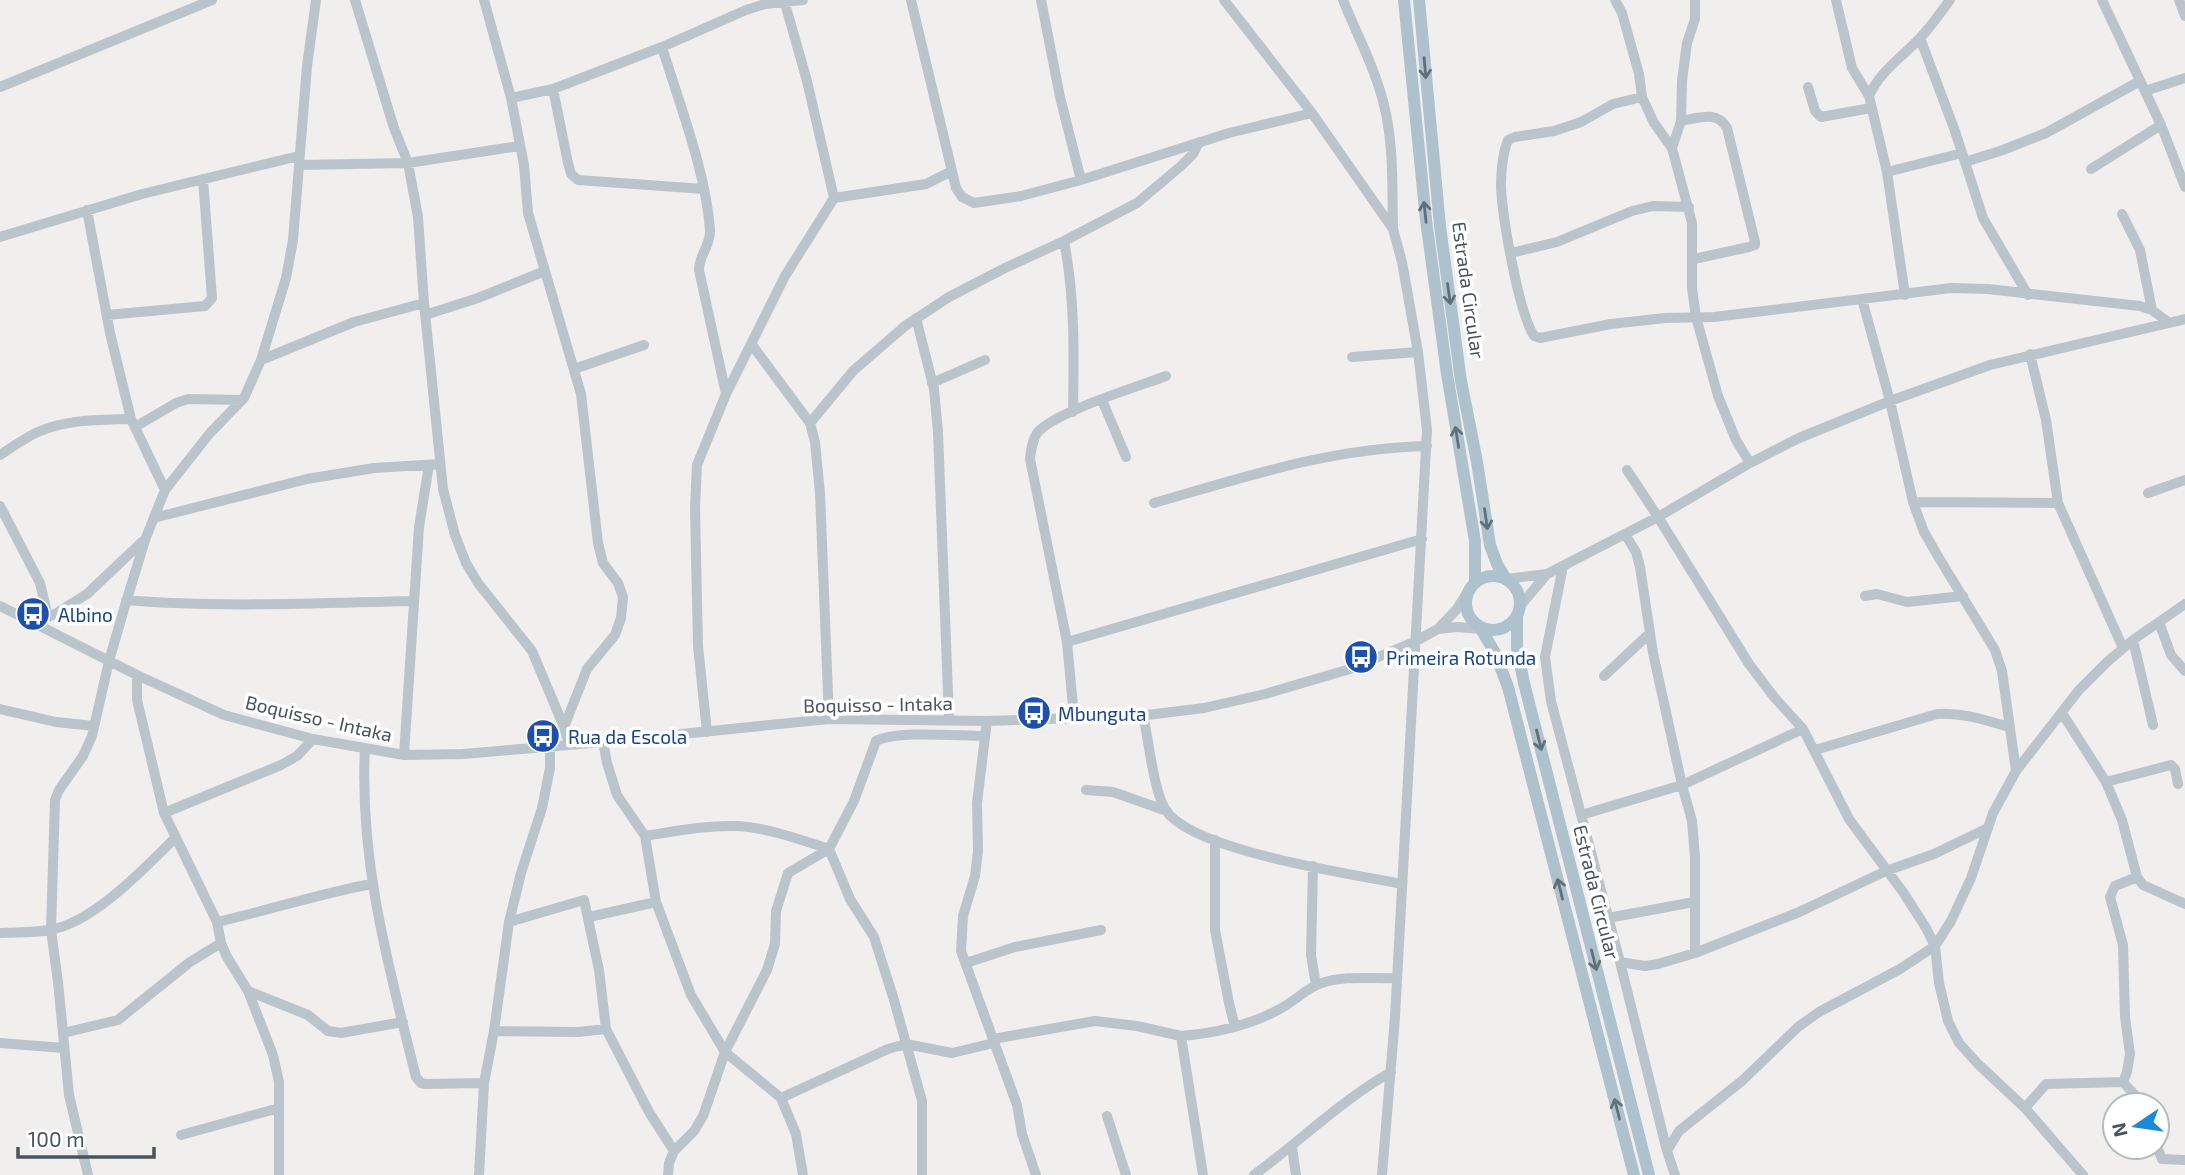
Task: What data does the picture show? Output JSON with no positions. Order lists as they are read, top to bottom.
{
  "streets": {
    "main road": ["Estrada Circular"],
    "street": ["Boquisso - Intaka"]
  },
  "places": {
    "bus stop": [
      "Albino",
      "Primeira Rotunda",
      "Mbunguta",
      "Rua da Escola"
    ]
  },
  "scale_bar": "100 m",
  "north": "left"
}
